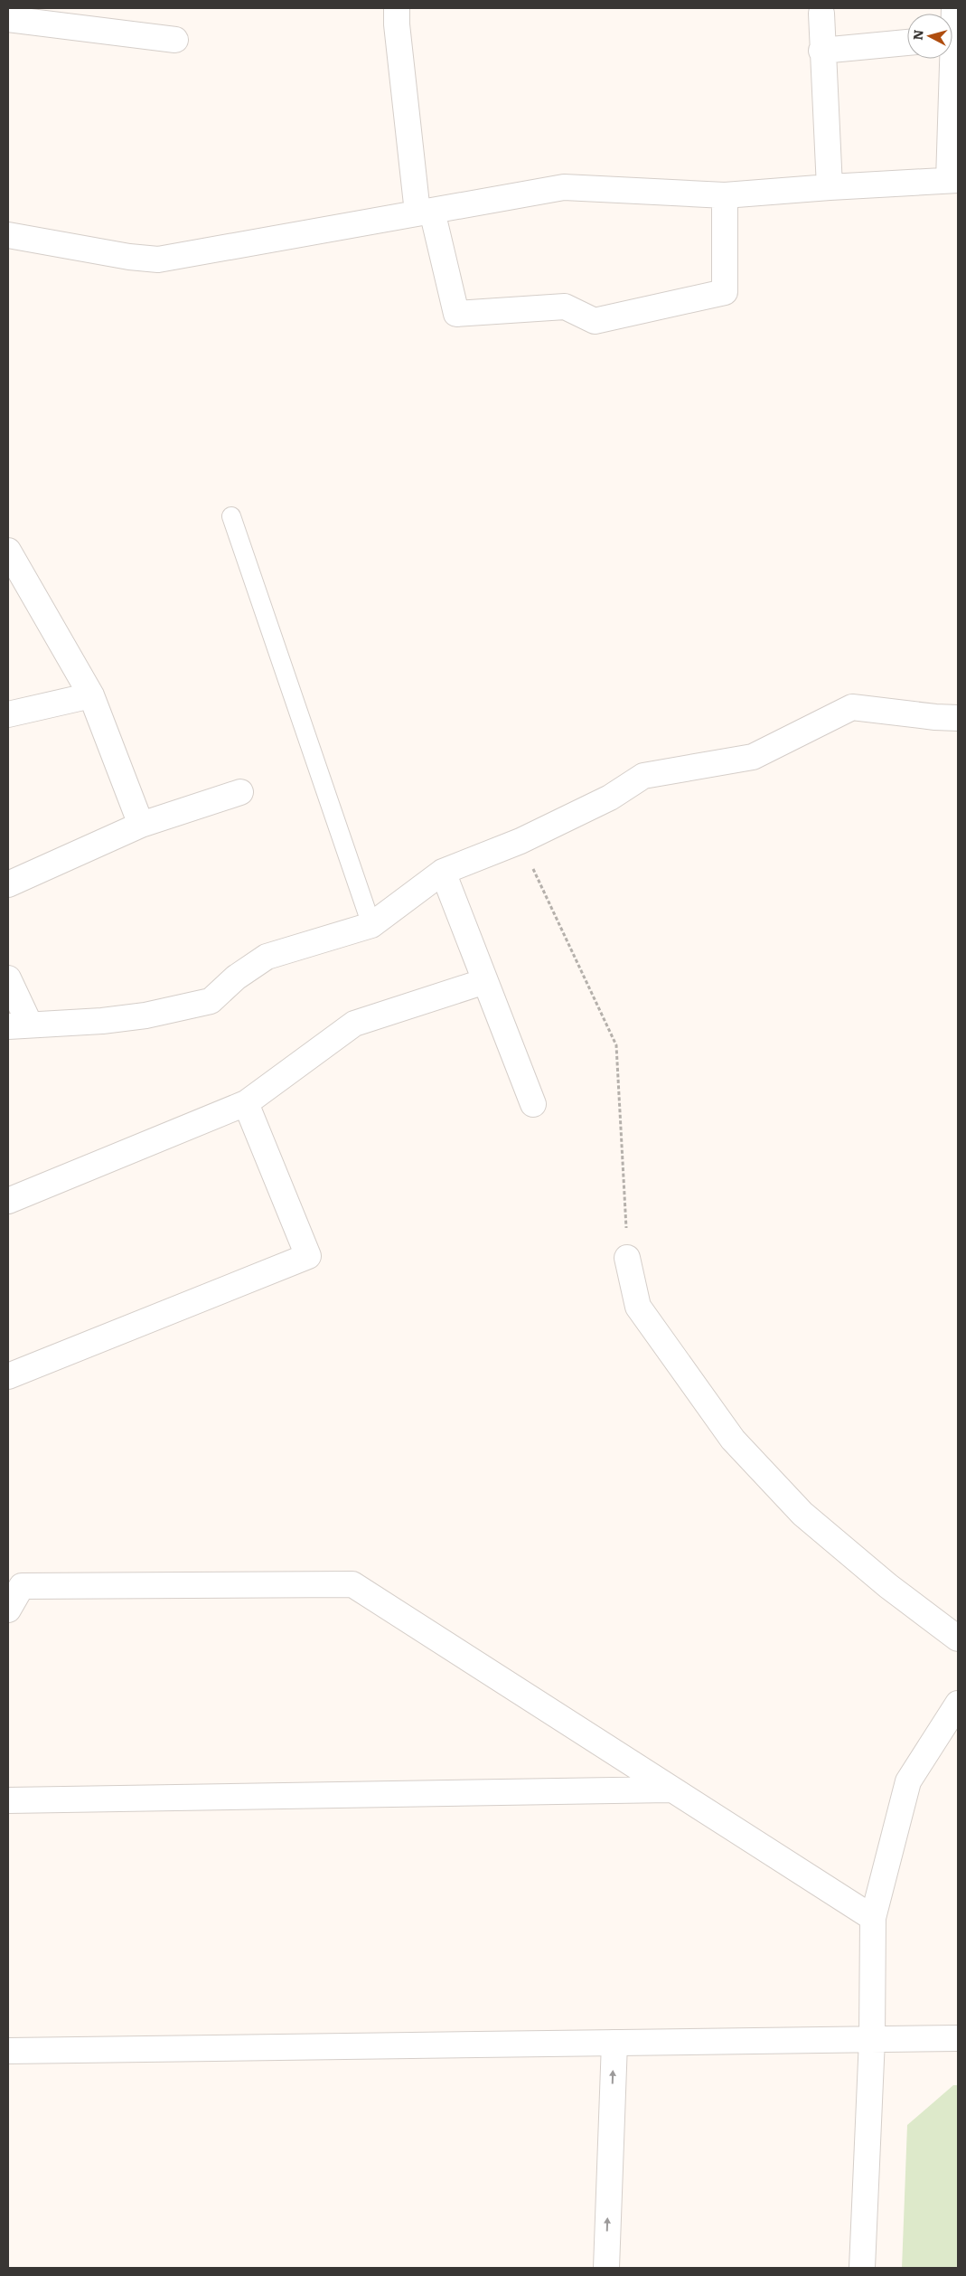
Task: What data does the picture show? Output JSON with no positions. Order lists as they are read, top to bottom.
{
  "north": "left"
}
